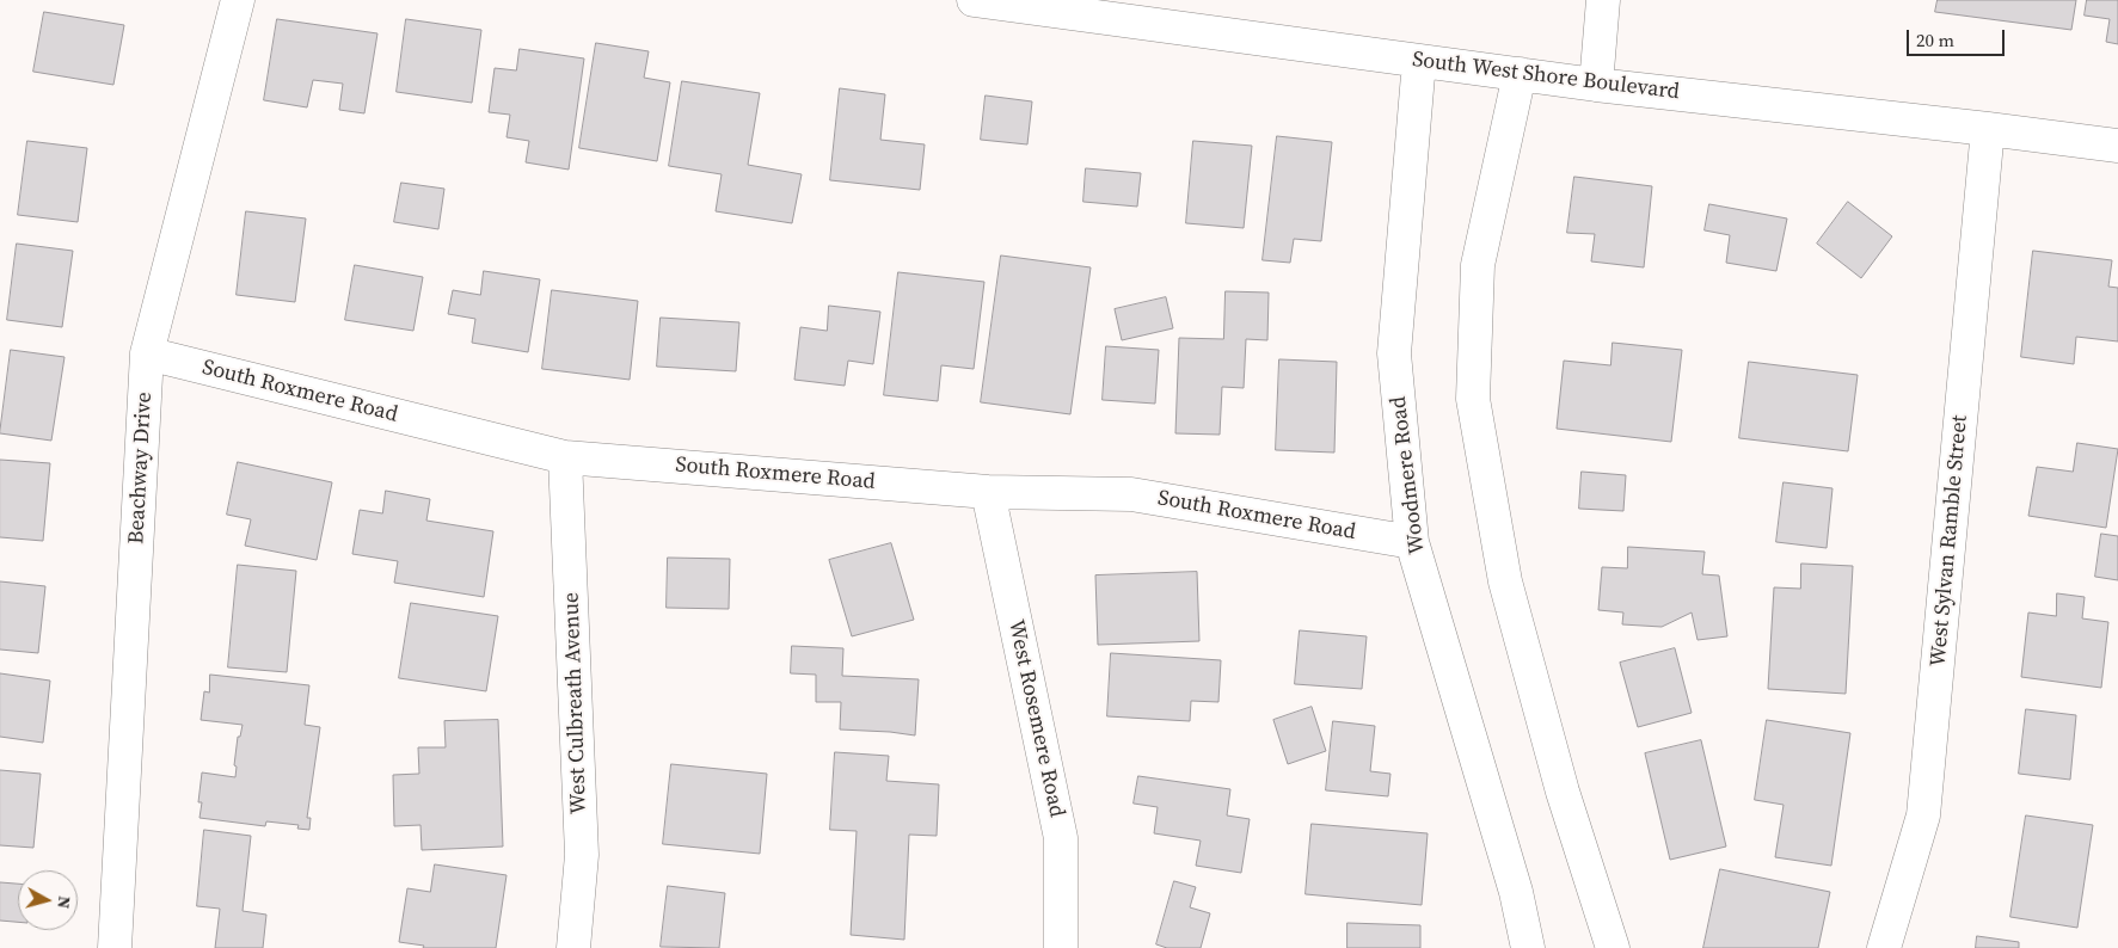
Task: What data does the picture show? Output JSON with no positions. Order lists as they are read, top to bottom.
{
  "streets": {
    "street": [
      "South West Shore Boulevard",
      "South Roxmere Road",
      "Beachway Drive",
      "Woodmere Road",
      "West Sylvan Ramble Street",
      "West Culbreath Avenue",
      "West Rosemere Road"
    ]
  },
  "crossings": [
    ["South West Shore Boulevard", "Woodmere Road"],
    ["South West Shore Boulevard", "West Sylvan Ramble Street"],
    ["South Roxmere Road", "Beachway Drive"],
    ["South Roxmere Road", "Woodmere Road"],
    ["South Roxmere Road", "West Culbreath Avenue"],
    ["South Roxmere Road", "West Rosemere Road"]
  ],
  "scale_bar": "20 m",
  "north": "right"
}
